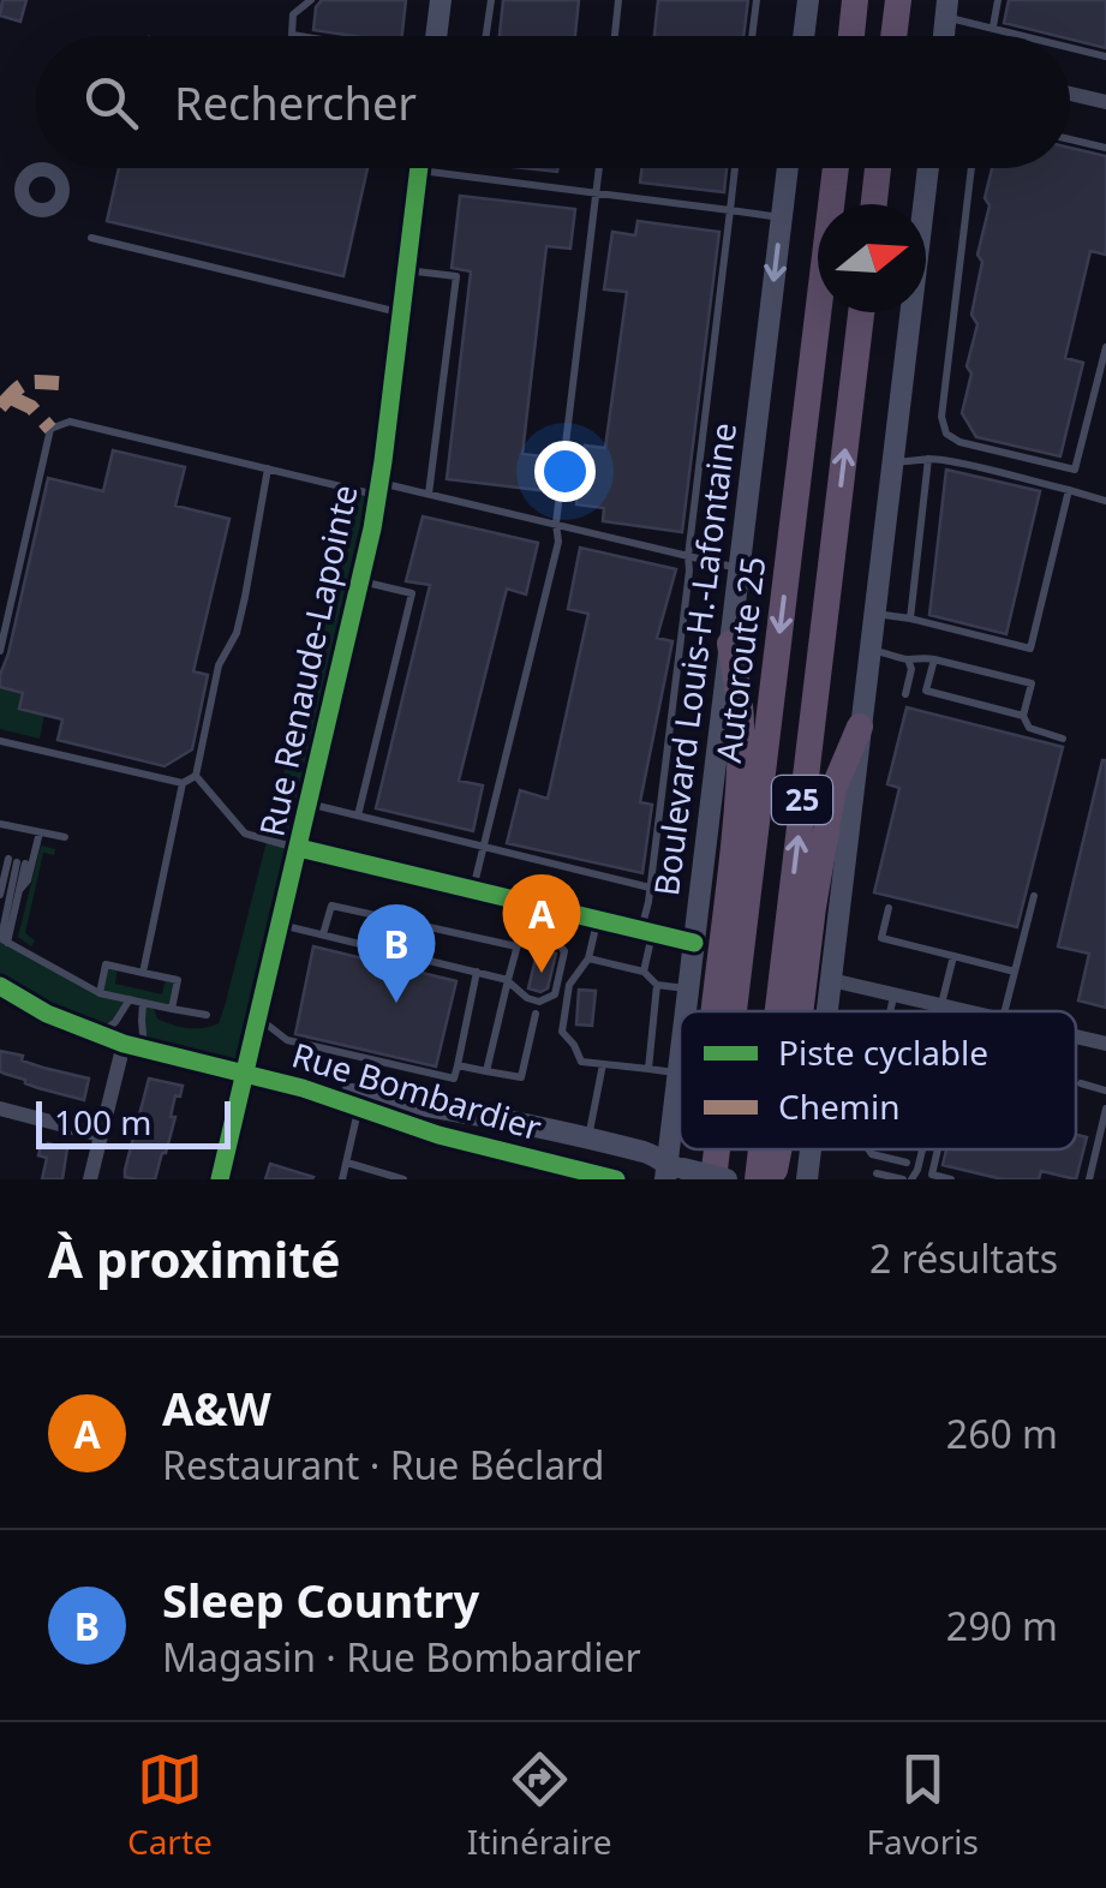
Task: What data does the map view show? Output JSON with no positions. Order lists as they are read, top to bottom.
{
  "streets": {
    "highway": ["Autoroute 25", "25"],
    "main road": ["Boulevard Louis-H.-Lafontaine", "Rue Renaude-Lapointe", "Rue Bombardier"]
  },
  "crossings": [
    ["Boulevard Louis-H.-Lafontaine", "Rue Bombardier"],
    ["Rue Renaude-Lapointe", "Rue Bombardier"]
  ],
  "legend": ["Piste cyclable", "Chemin"],
  "scale_bar": "100 m",
  "north": "right",
  "page": {
    "search": "Rechercher",
    "pins": ["A", "B"],
    "scale": "100 m",
    "heading": ["À proximité", "2 résultats"],
    "list": [
      {
        "mark": "A",
        "name": "A&W",
        "note": "Restaurant · Rue Béclard",
        "value": "260 m"
      },
      {
        "mark": "B",
        "name": "Sleep Country",
        "note": "Magasin · Rue Bombardier",
        "value": "290 m"
      }
    ],
    "nav": ["Carte", "Itinéraire", "Favoris"]
  }
}
